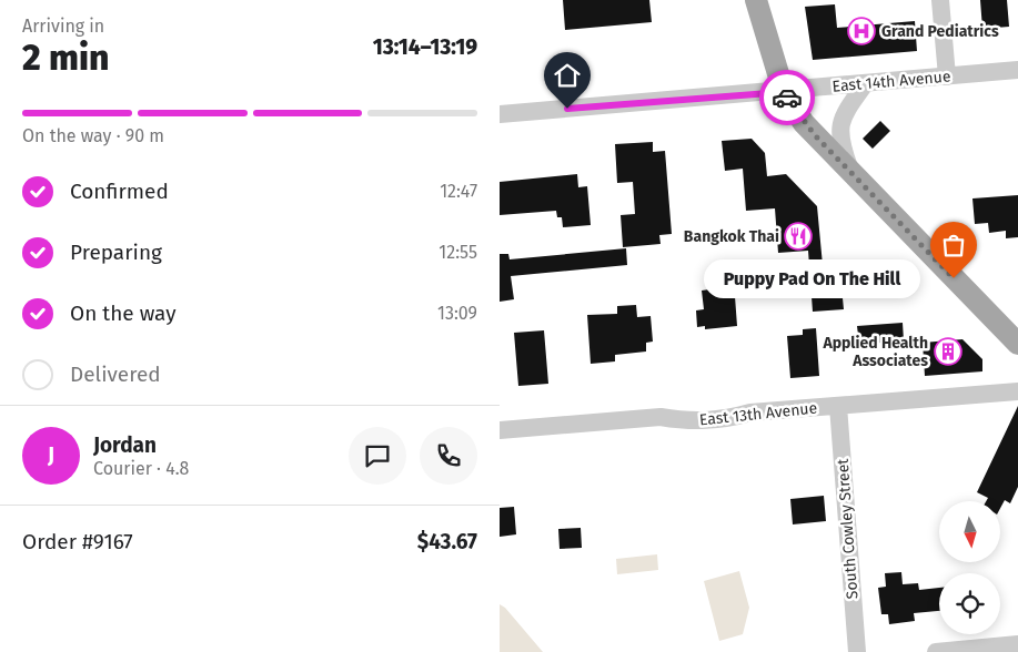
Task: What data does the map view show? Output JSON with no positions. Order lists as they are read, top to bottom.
{
  "streets": {
    "street": ["East 14th Avenue", "East 13th Avenue", "South Cowley Street"]
  },
  "crossings": [
    ["East 13th Avenue", "South Cowley Street"]
  ],
  "places": {
    "hospital": ["Grand Pediatrics"],
    "restaurant": ["Bangkok Thai"],
    "other": ["Puppy Pad On The Hill"],
    "building": ["Applied Health Associates"]
  },
  "north": "bottom",
  "page": {
    "heading": ["2 min", "Arriving in", "13:14–13:19"],
    "panel": [
      "Jordan",
      "Courier · 4.8",
      "Order #9167",
      "$43.67"
    ],
    "bar": "On the way · 90 m",
    "list": [
      ["Confirmed", "12:47"],
      ["Preparing", "12:55"],
      ["On the way", "13:09"],
      "Delivered"
    ],
    "bubble": "Puppy Pad On The Hill",
    "round": "J"
  }
}
